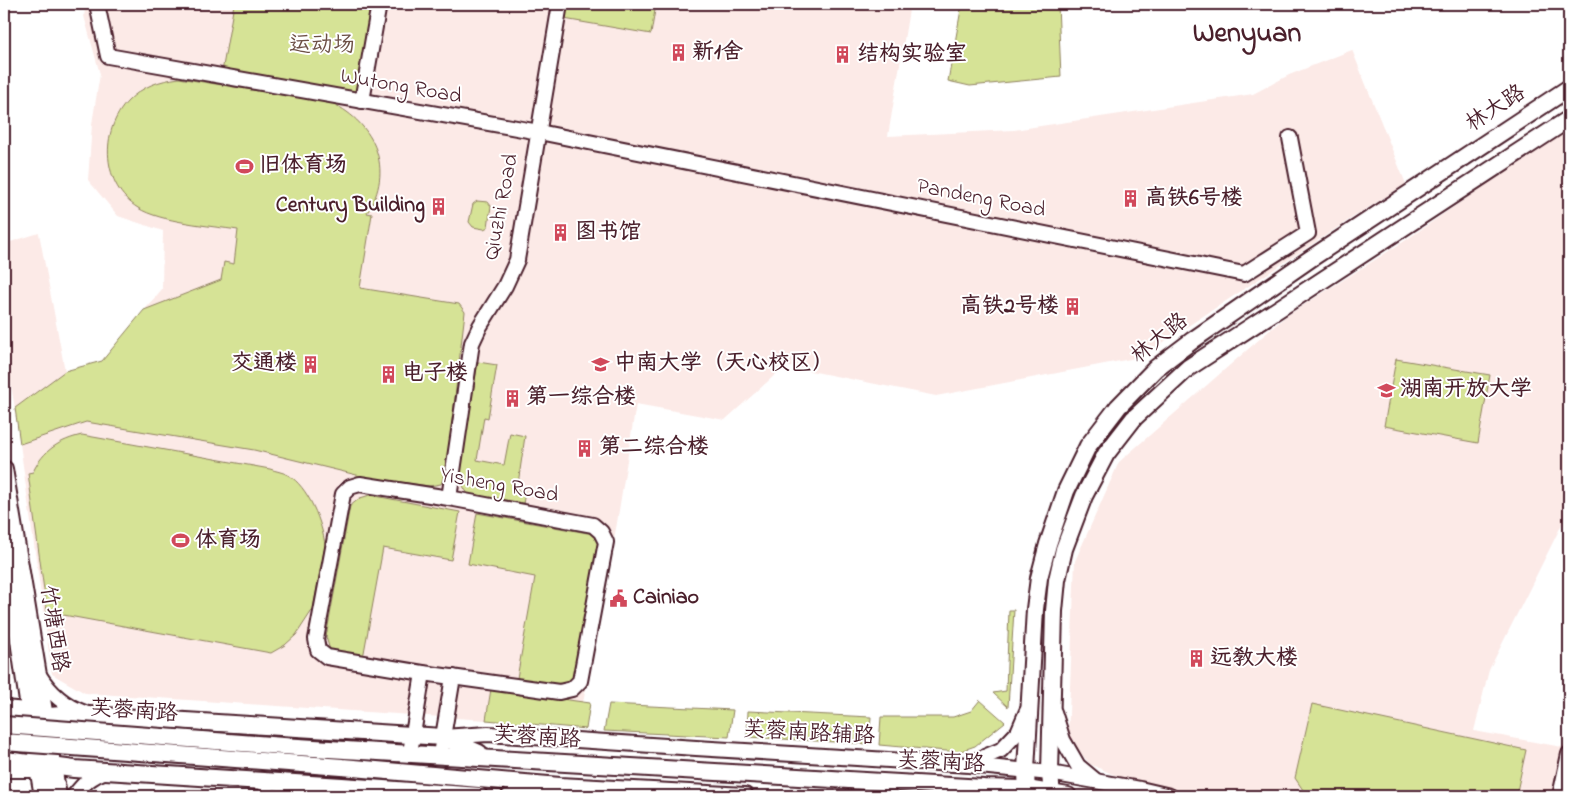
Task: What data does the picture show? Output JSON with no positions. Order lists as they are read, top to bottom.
{
  "streets": {
    "main road": ["林大路", "竹塘西路", "芙蓉南路"],
    "street": [
      "Wutong Road",
      "Pandeng Road",
      "Qiuzhi Road",
      "Yisheng Road",
      "芙蓉南路辅路"
    ]
  },
  "crossings": [
    ["Wutong Road", "Pandeng Road"],
    ["Wutong Road", "Qiuzhi Road"],
    ["林大路", "芙蓉南路"],
    ["林大路", "芙蓉南路辅路"],
    ["Pandeng Road", "Qiuzhi Road"],
    ["Qiuzhi Road", "Yisheng Road"],
    ["竹塘西路", "芙蓉南路"]
  ],
  "districts": ["Wenyuan"],
  "parks": ["运动场"],
  "places": {
    "building": [
      "新1舍",
      "结构实验室",
      "高铁6号楼",
      "Century Building",
      "图书馆",
      "高铁2号楼",
      "交通楼",
      "电子楼",
      "第一综合楼",
      "第二综合楼",
      "远教大楼"
    ],
    "sports": ["旧体育场", "体育场"],
    "school or university": ["中南大学（天心校区）", "湖南开放大学"],
    "public building": ["Cainiao"]
  }
}
